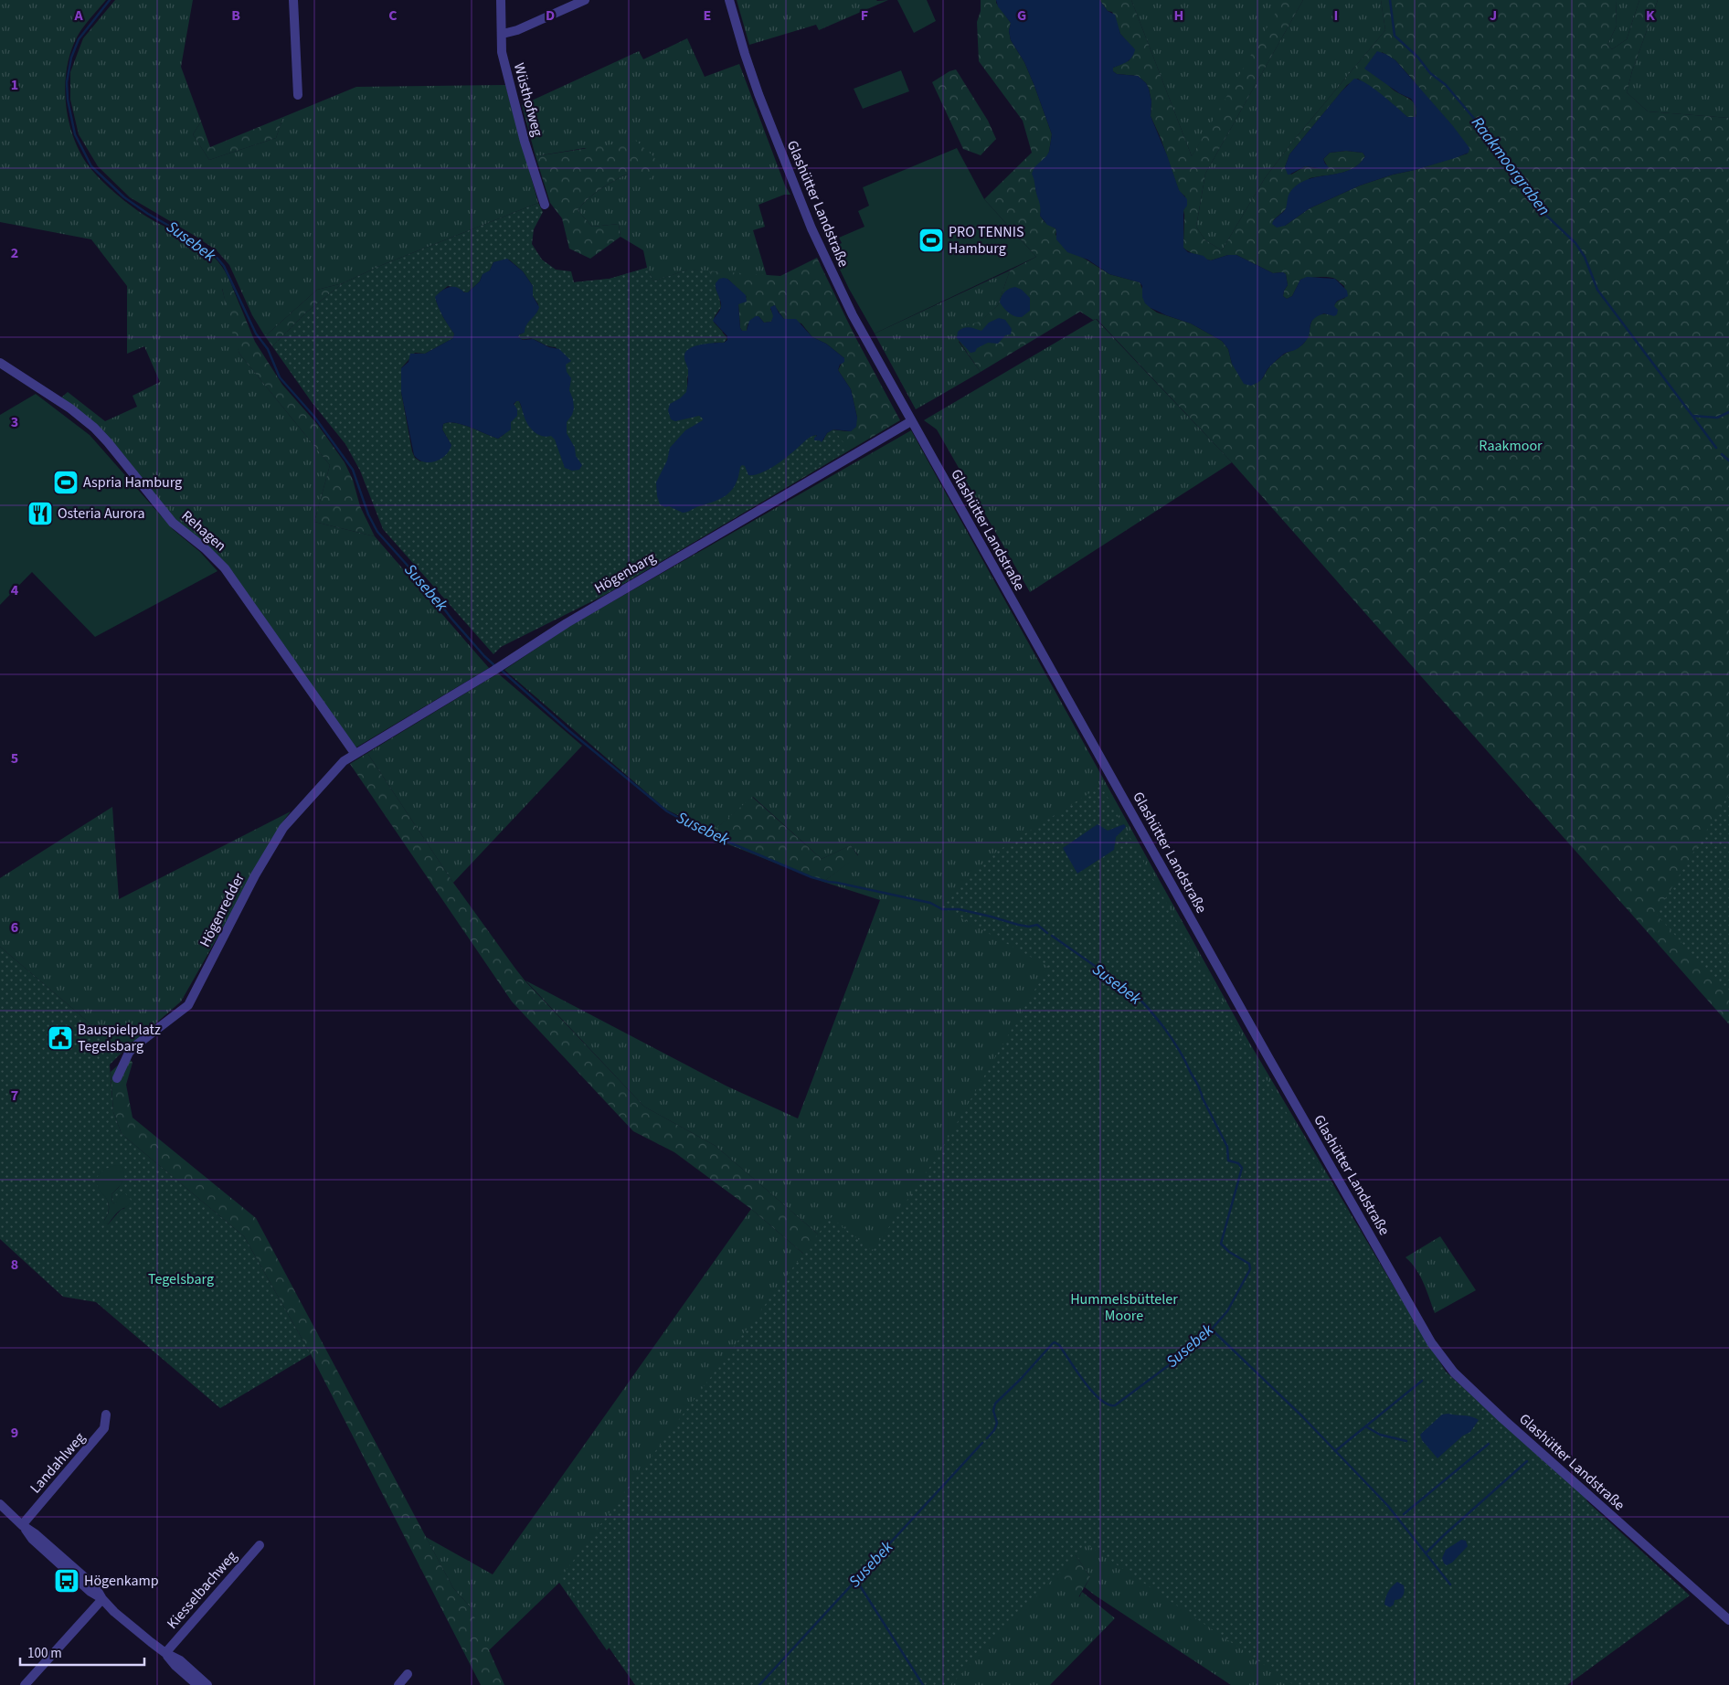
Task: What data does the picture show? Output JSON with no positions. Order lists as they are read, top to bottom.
{
  "streets": {
    "street": [
      "Wüsthofweg",
      "Glashütter Landstraße",
      "Rehagen",
      "Högenbarg",
      "Högenredder",
      "Landahlweg",
      "Kiesselbachweg"
    ]
  },
  "crossings": [
    ["Glashütter Landstraße", "Högenbarg"],
    ["Rehagen", "Högenbarg"],
    ["Rehagen", "Högenredder"],
    ["Högenbarg", "Högenredder"]
  ],
  "water": ["Raakmoorgraben", "Susebek"],
  "parks": ["Raakmoor", "Tegelsbarg", "Hummelsbütteler Moore"],
  "places": {
    "sports": ["PRO TENNIS Hamburg", "Aspria Hamburg"],
    "restaurant": ["Osteria Aurora"],
    "public building": ["Bauspielplatz Tegelsbarg"],
    "bus stop": ["Högenkamp"]
  },
  "scale_bar": "100 m",
  "grid": {
    "columns": [
      "A",
      "B",
      "C",
      "D",
      "E",
      "F",
      "G",
      "H",
      "I",
      "J",
      "K"
    ],
    "rows": [
      "1",
      "2",
      "3",
      "4",
      "5",
      "6",
      "7",
      "8",
      "9"
    ]
  }
}
